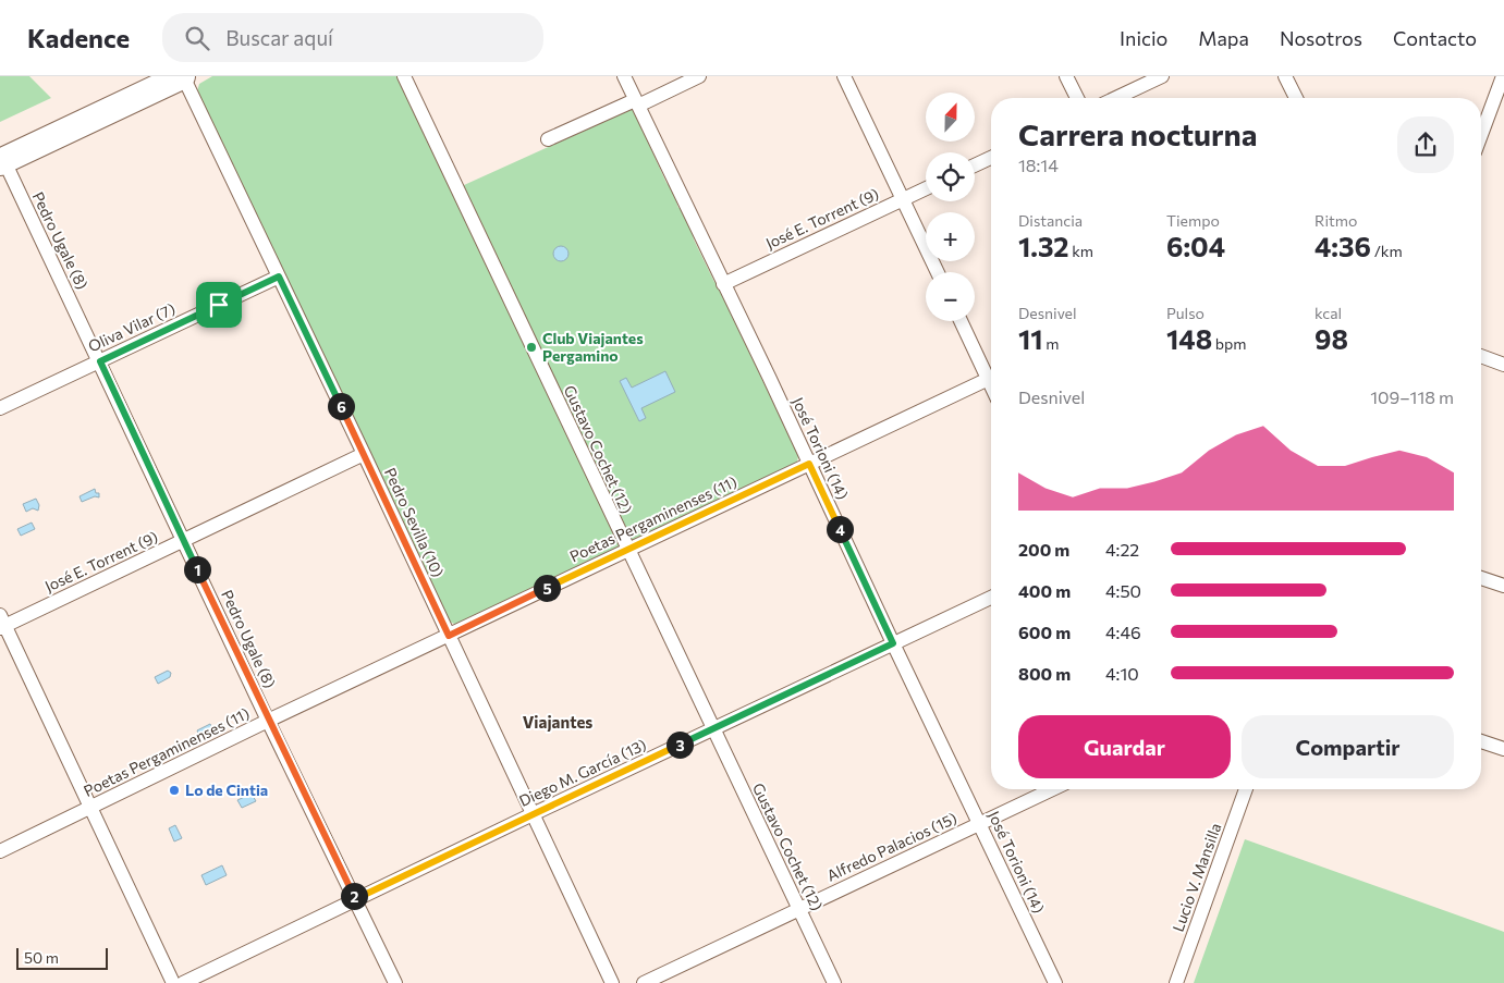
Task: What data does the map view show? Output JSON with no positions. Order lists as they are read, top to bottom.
{
  "streets": {
    "street": [
      "José E. Torrent (9)",
      "Pedro Ugale (8)",
      "Oliva Vilar (7)",
      "José Torioni (14)",
      "Gustavo Cochet (12)",
      "Poetas Pergaminenses (11)",
      "Pedro Sevilla (10)",
      "Diego M. García (13)",
      "Alfredo Palacios (15)",
      "Lucio V. Mansilla"
    ]
  },
  "crossings": [
    ["José E. Torrent (9)", "Pedro Ugale (8)"],
    ["José E. Torrent (9)", "José Torioni (14)"],
    ["José E. Torrent (9)", "Pedro Sevilla (10)"],
    ["Pedro Ugale (8)", "Oliva Vilar (7)"],
    ["Pedro Ugale (8)", "Poetas Pergaminenses (11)"],
    ["Pedro Ugale (8)", "Diego M. García (13)"],
    ["Oliva Vilar (7)", "Pedro Sevilla (10)"],
    ["José Torioni (14)", "Poetas Pergaminenses (11)"],
    ["José Torioni (14)", "Diego M. García (13)"],
    ["José Torioni (14)", "Alfredo Palacios (15)"],
    ["Gustavo Cochet (12)", "Poetas Pergaminenses (11)"],
    ["Gustavo Cochet (12)", "Diego M. García (13)"],
    ["Gustavo Cochet (12)", "Alfredo Palacios (15)"],
    ["Poetas Pergaminenses (11)", "Pedro Sevilla (10)"],
    ["Pedro Sevilla (10)", "Diego M. García (13)"]
  ],
  "districts": ["Viajantes"],
  "places": ["Club Viajantes Pergamino", "Lo de Cintia"],
  "scale_bar": "50 m",
  "north": "top",
  "page": {
    "header": "Kadence",
    "search": "Buscar aquí",
    "nav": [
      "Inicio",
      "Mapa",
      "Nosotros",
      "Contacto"
    ],
    "map_buttons": ["+", "−"],
    "heading": ["Carrera nocturna", "18:14"],
    "stats": [
      ["Distancia", "1.32 km"],
      ["Tiempo", "6:04"],
      ["Ritmo", "4:36 /km"],
      ["Desnivel", "11 m"],
      ["Pulso", "148 bpm"],
      ["kcal", "98"]
    ],
    "chart": ["Desnivel", "109–118 m"],
    "pins": [
      "6",
      "4",
      "1",
      "5",
      "3",
      "2"
    ],
    "list": [
      {
        "name": "200 m",
        "note": "4:22"
      },
      {
        "name": "400 m",
        "note": "4:50"
      },
      {
        "name": "600 m",
        "note": "4:46"
      },
      {
        "name": "800 m",
        "note": "4:10"
      }
    ],
    "buttons": ["Guardar", "Compartir"],
    "scale": "50 m"
  }
}
